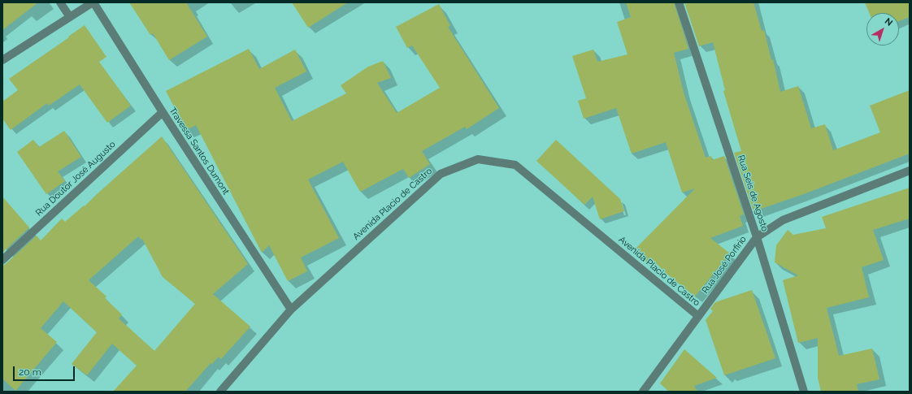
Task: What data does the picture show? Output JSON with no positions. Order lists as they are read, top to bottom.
{
  "streets": {
    "street": [
      "Travessa Santos Dumont",
      "Rua Doutor José Augusto",
      "Rua Seis de Agosto",
      "Avenida Placio de Castro",
      "Rua José Porfirio"
    ]
  },
  "crossings": [
    ["Travessa Santos Dumont", "Rua Doutor José Augusto"],
    ["Travessa Santos Dumont", "Avenida Placio de Castro"],
    ["Rua Seis de Agosto", "Rua José Porfirio"],
    ["Avenida Placio de Castro", "Rua José Porfirio"]
  ],
  "scale_bar": "20 m",
  "north": "top right"
}
